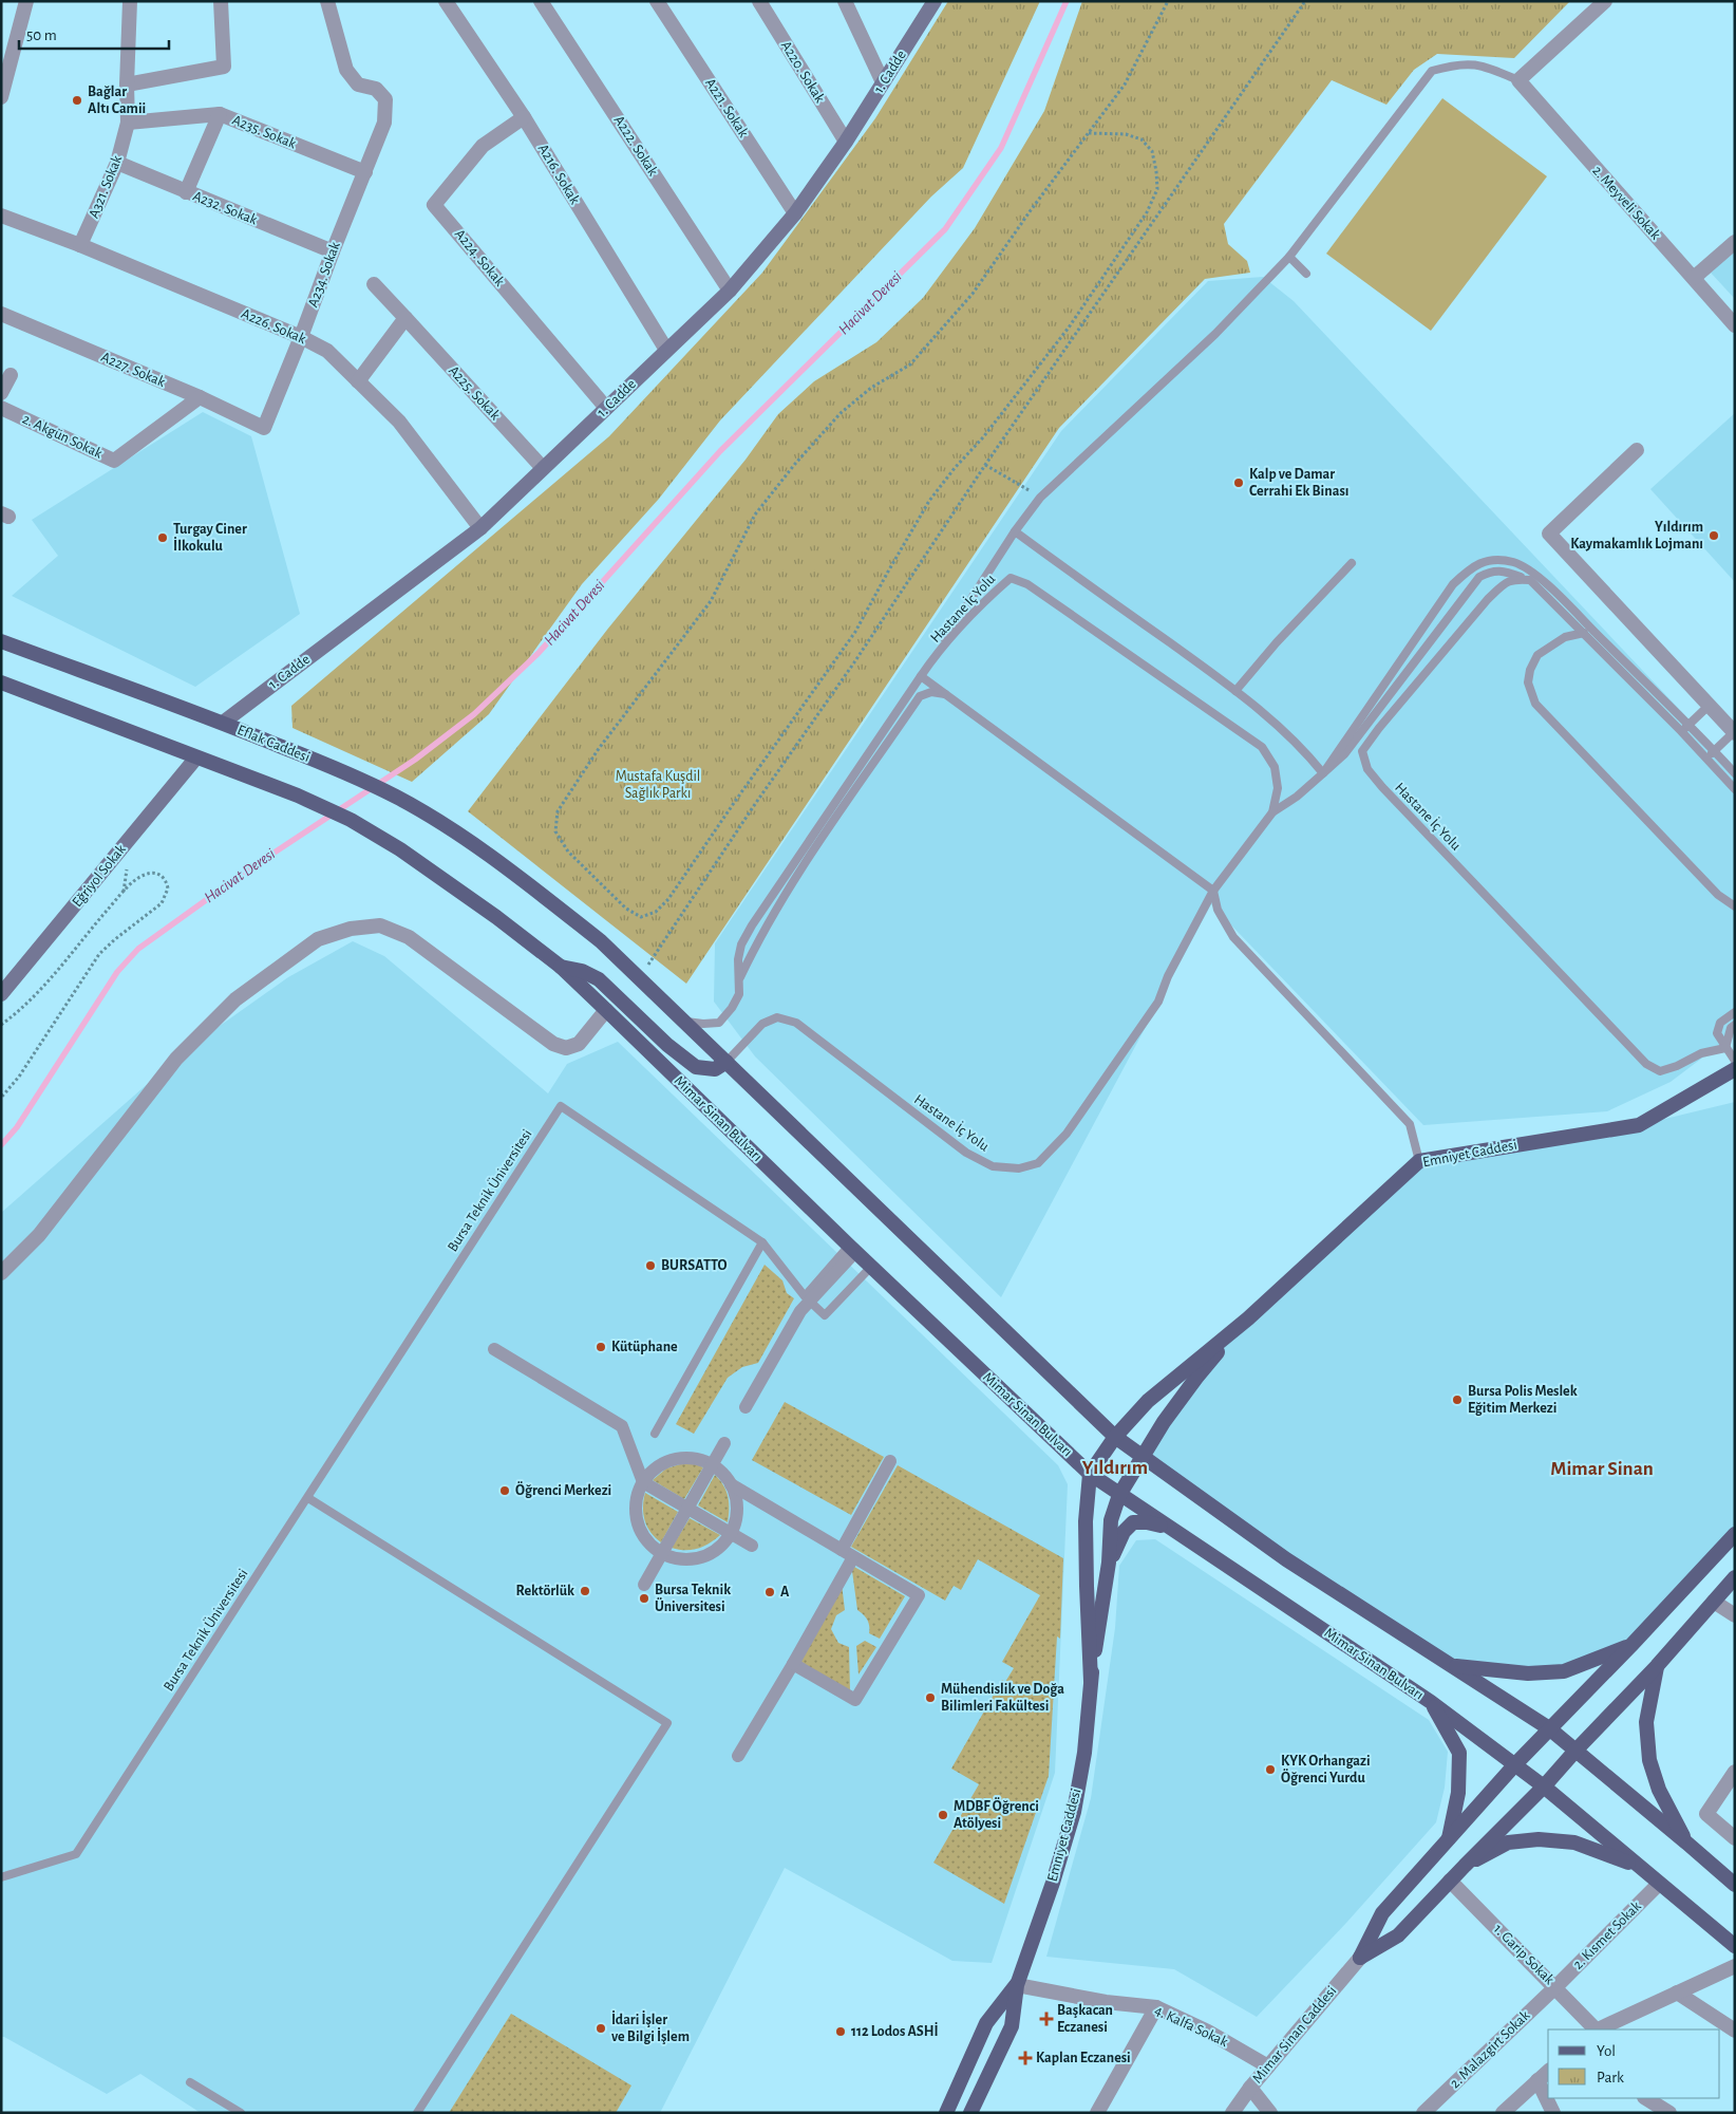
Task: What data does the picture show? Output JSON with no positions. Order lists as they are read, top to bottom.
{
  "streets": {
    "main road": [
      "1. Cadde",
      "Eflak Caddesi",
      "Eğriyol Sokak",
      "Mimar Sinan Bulvarı",
      "Emniyet Caddesi"
    ],
    "street": [
      "A220. Sokak",
      "A221. Sokak",
      "A235. Sokak",
      "A222. Sokak",
      "A216. Sokak",
      "A321. Sokak",
      "2. Meyveli Sokak",
      "A232. Sokak",
      "A224. Sokak",
      "A234. Sokak",
      "A226. Sokak",
      "A227. Sokak",
      "A225. Sokak",
      "2. Akgün Sokak",
      "2. Kısmet Sokak",
      "1. Garip Sokak",
      "4. Kalfa Sokak",
      "Mimar Sinan Caddesi",
      "2. Malazgirt Sokak"
    ],
    "lane": ["Hastane İç Yolu", "Bursa Teknik Üniversitesi"]
  },
  "crossings": [
    ["A220. Sokak", "1. Cadde"],
    ["1. Cadde", "A221. Sokak"],
    ["1. Cadde", "A222. Sokak"],
    ["1. Cadde", "A216. Sokak"],
    ["1. Cadde", "A224. Sokak"],
    ["1. Cadde", "A226. Sokak"],
    ["1. Cadde", "A225. Sokak"],
    ["1. Cadde", "Eflak Caddesi"],
    ["A235. Sokak", "A321. Sokak"],
    ["A235. Sokak", "A234. Sokak"],
    ["A216. Sokak", "A224. Sokak"],
    ["A321. Sokak", "A232. Sokak"],
    ["A321. Sokak", "A226. Sokak"],
    ["A232. Sokak", "A234. Sokak"],
    ["A234. Sokak", "A226. Sokak"],
    ["A234. Sokak", "A227. Sokak"],
    ["A227. Sokak", "2. Akgün Sokak"],
    ["Eğriyol Sokak", "Mimar Sinan Bulvarı"],
    ["Mimar Sinan Bulvarı", "2. Kısmet Sokak"],
    ["Emniyet Caddesi", "4. Kalfa Sokak"],
    ["2. Kısmet Sokak", "1. Garip Sokak"],
    ["2. Kısmet Sokak", "2. Malazgirt Sokak"],
    ["1. Garip Sokak", "2. Malazgirt Sokak"],
    ["4. Kalfa Sokak", "Mimar Sinan Caddesi"]
  ],
  "districts": ["Yıldırım", "Mimar Sinan"],
  "water": ["Hacivat Deresi"],
  "parks": ["Mustafa Kuşdil Sağlık Parkı"],
  "places": {
    "other": [
      "Bağlar Altı Camii",
      "Kalp ve Damar Cerrahi Ek Binası",
      "Yıldırım Kaymakamlık Lojmanı",
      "Turgay Ciner İlkokulu",
      "BURSATTO",
      "Kütüphane",
      "Bursa Polis Meslek Eğitim Merkezi",
      "Öğrenci Merkezi",
      "Rektörlük",
      "A",
      "Bursa Teknik Üniversitesi",
      "Mühendislik ve Doğa Bilimleri Fakültesi",
      "KYK Orhangazi Öğrenci Yurdu",
      "MDBF Öğrenci Atölyesi",
      "İdari İşler ve Bilgi İşlem",
      "112 Lodos ASHİ"
    ],
    "health": ["Başkacan Eczanesi", "Kaplan Eczanesi"]
  },
  "legend": ["Yol", "Park"],
  "scale_bar": "50 m"
}
